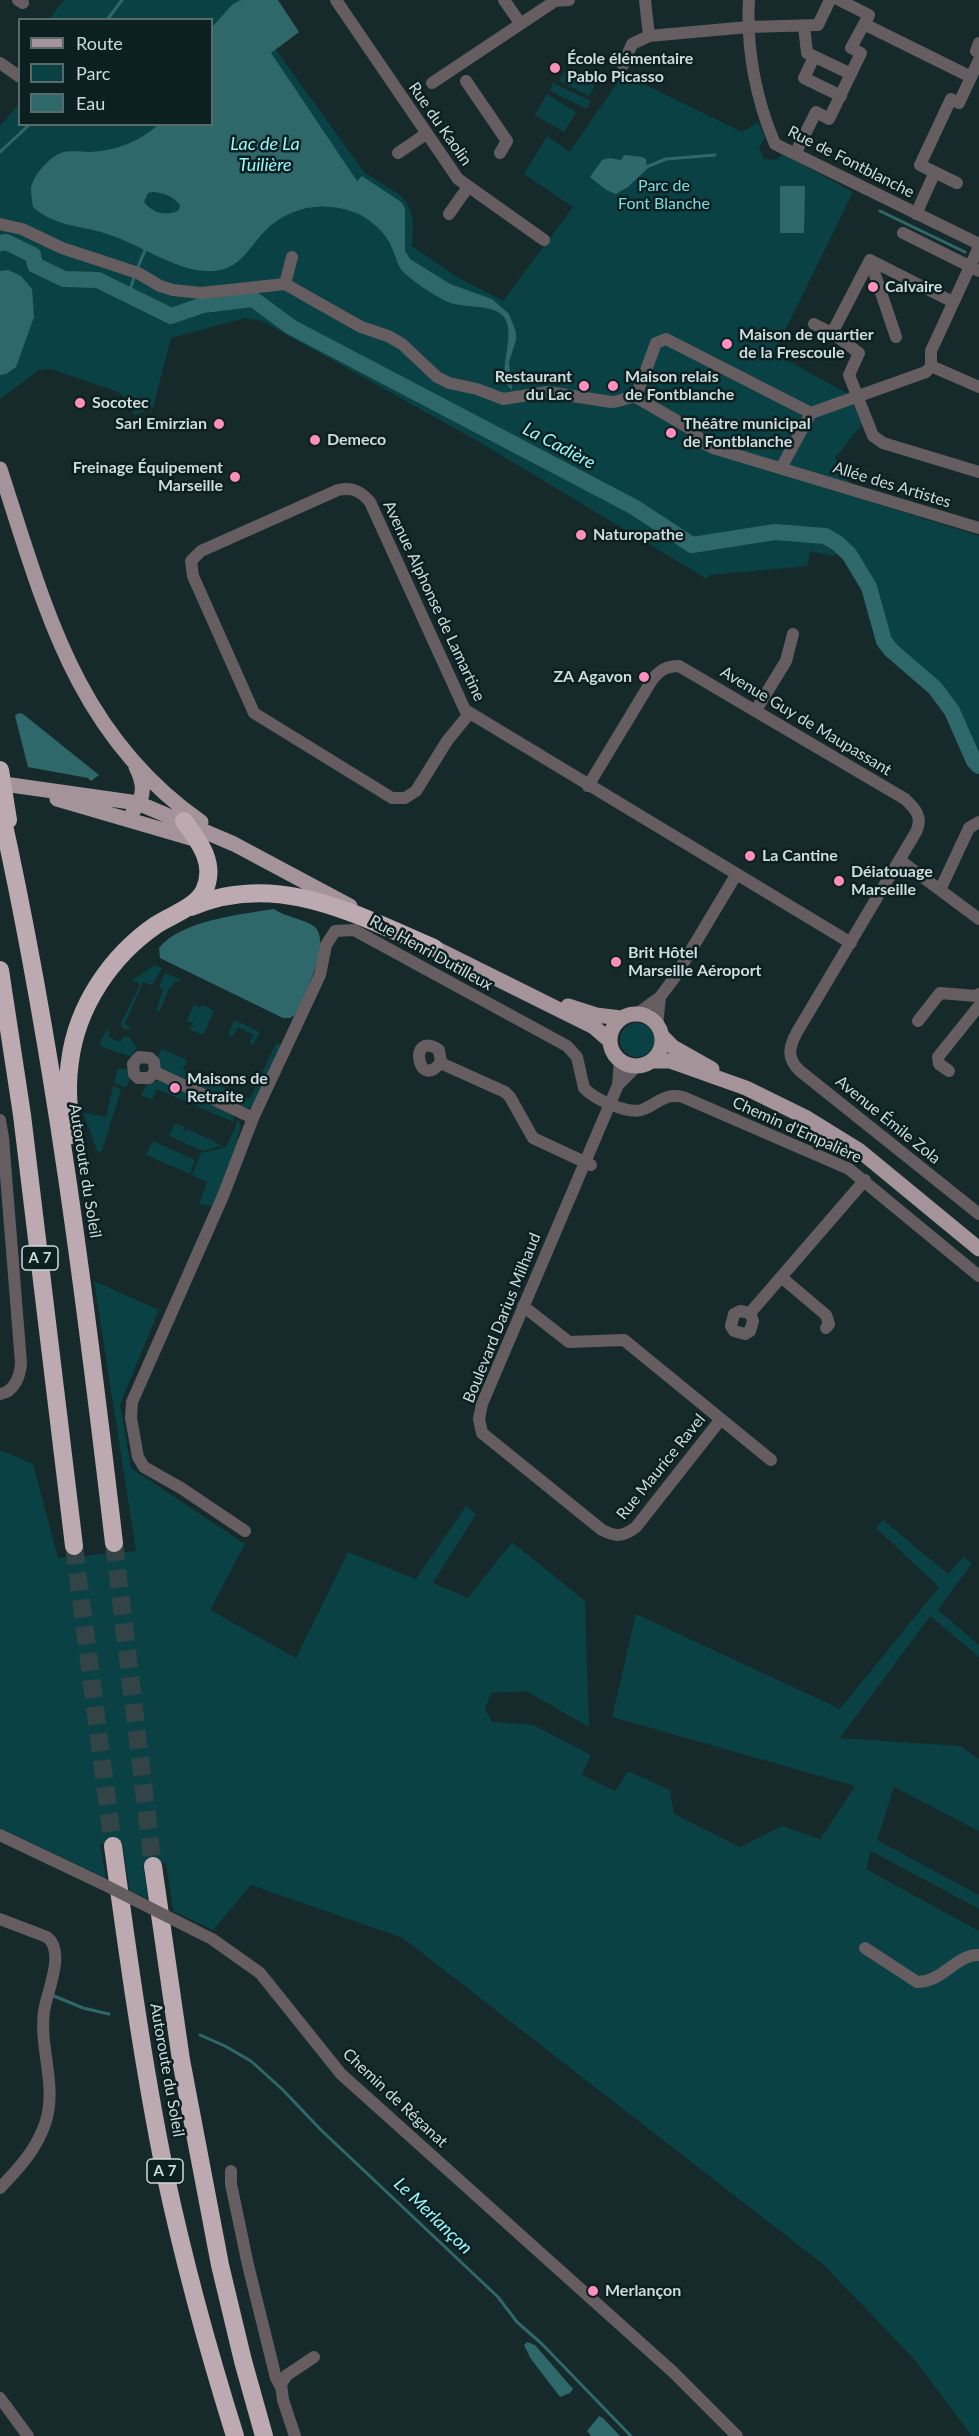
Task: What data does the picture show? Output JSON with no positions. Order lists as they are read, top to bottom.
{
  "streets": {
    "highway": ["Autoroute du Soleil", "A 7"],
    "street": [
      "Rue du Kaolin",
      "Rue de Fontblanche",
      "Allée des Artistes",
      "Avenue Alphonse de Lamartine",
      "Avenue Guy de Maupassant",
      "Rue Henri Dutilleux",
      "Avenue Émile Zola",
      "Chemin d'Empalière",
      "Boulevard Darius Milhaud",
      "Rue Maurice Ravel",
      "Chemin de Réganat"
    ]
  },
  "crossings": [
    ["Avenue Alphonse de Lamartine", "Avenue Guy de Maupassant"],
    ["Avenue Guy de Maupassant", "Avenue Émile Zola"],
    ["Rue Henri Dutilleux", "Chemin d'Empalière"],
    ["Rue Henri Dutilleux", "Boulevard Darius Milhaud"],
    ["Chemin d'Empalière", "Boulevard Darius Milhaud"],
    ["Boulevard Darius Milhaud", "Rue Maurice Ravel"]
  ],
  "water": ["Lac de La Tuilière", "La Cadière", "Le Merlançon"],
  "parks": ["Parc de Font Blanche"],
  "places": [
    "École élémentaire Pablo Picasso",
    "Calvaire",
    "Maison de quartier de la Frescoule",
    "Restaurant du Lac",
    "Maison relais de Fontblanche",
    "Socotec",
    "Sarl Emirzian",
    "Théâtre municipal de Fontblanche",
    "Demeco",
    "Freinage Équipement Marseille",
    "Naturopathe",
    "ZA Agavon",
    "La Cantine",
    "Déiatouage Marseille",
    "Brit Hôtel Marseille Aéroport",
    "Maisons de Retraite",
    "Merlançon"
  ],
  "legend": ["Route", "Parc", "Eau"]
}
